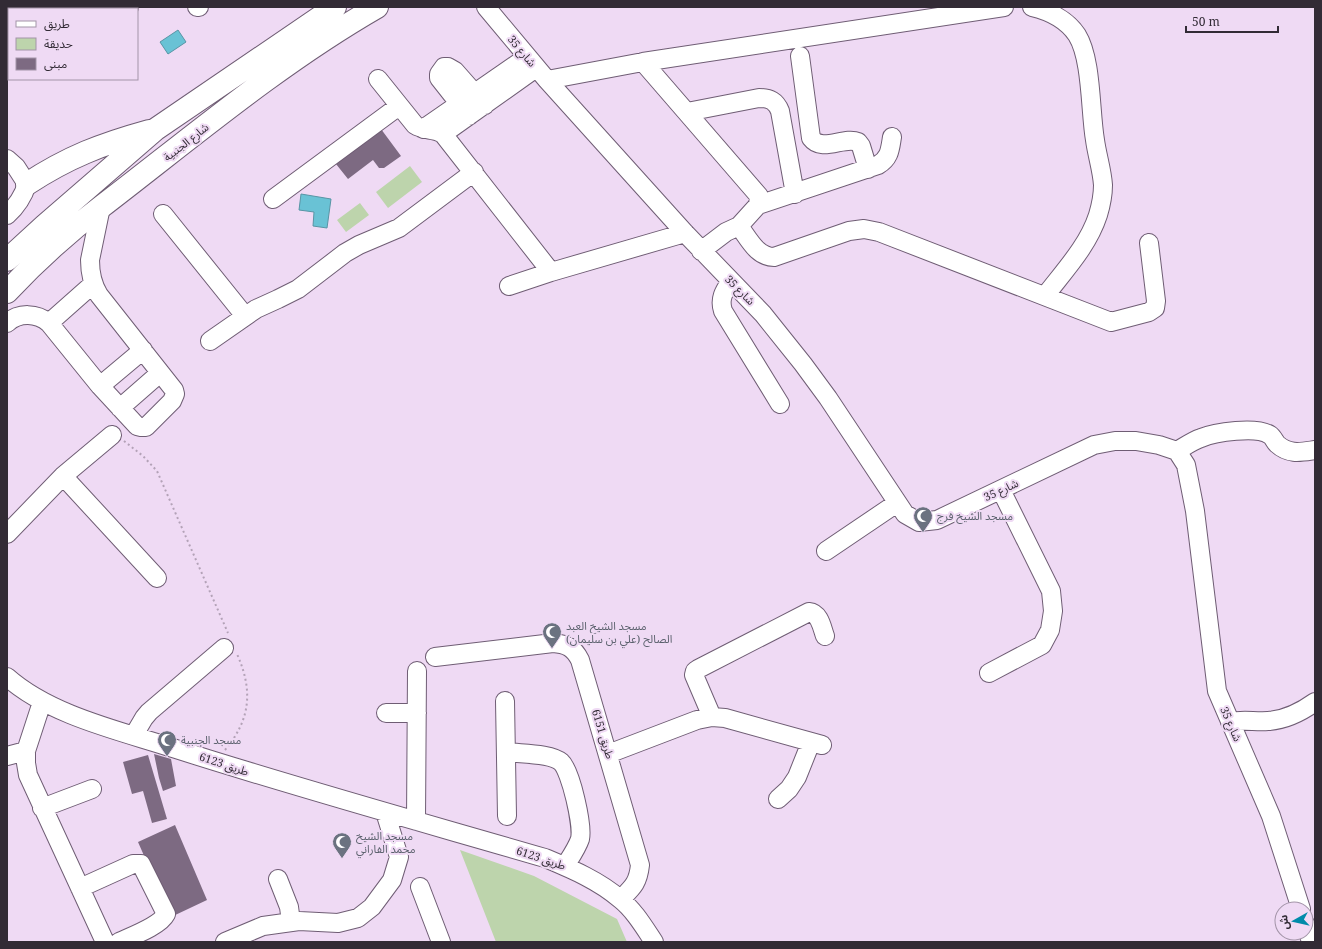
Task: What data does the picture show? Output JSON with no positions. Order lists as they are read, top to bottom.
{
  "streets": {
    "main road": ["شارع الجنبية"],
    "street": ["شارع 35", "طريق 6151", "طريق 6123"]
  },
  "crossings": [
    ["طريق 6151", "طريق 6123"]
  ],
  "places": {
    "mosque": [
      "مسجد الشيخ فرج",
      "مسجد الشيخ العبد الصالح (علي بن سليمان)",
      "مسجد الجنبية",
      "مسجد الشيخ محمد الفاراني"
    ]
  },
  "legend": ["طريق", "حديقة", "مبنى"],
  "scale_bar": "50 m",
  "north": "left"
}
